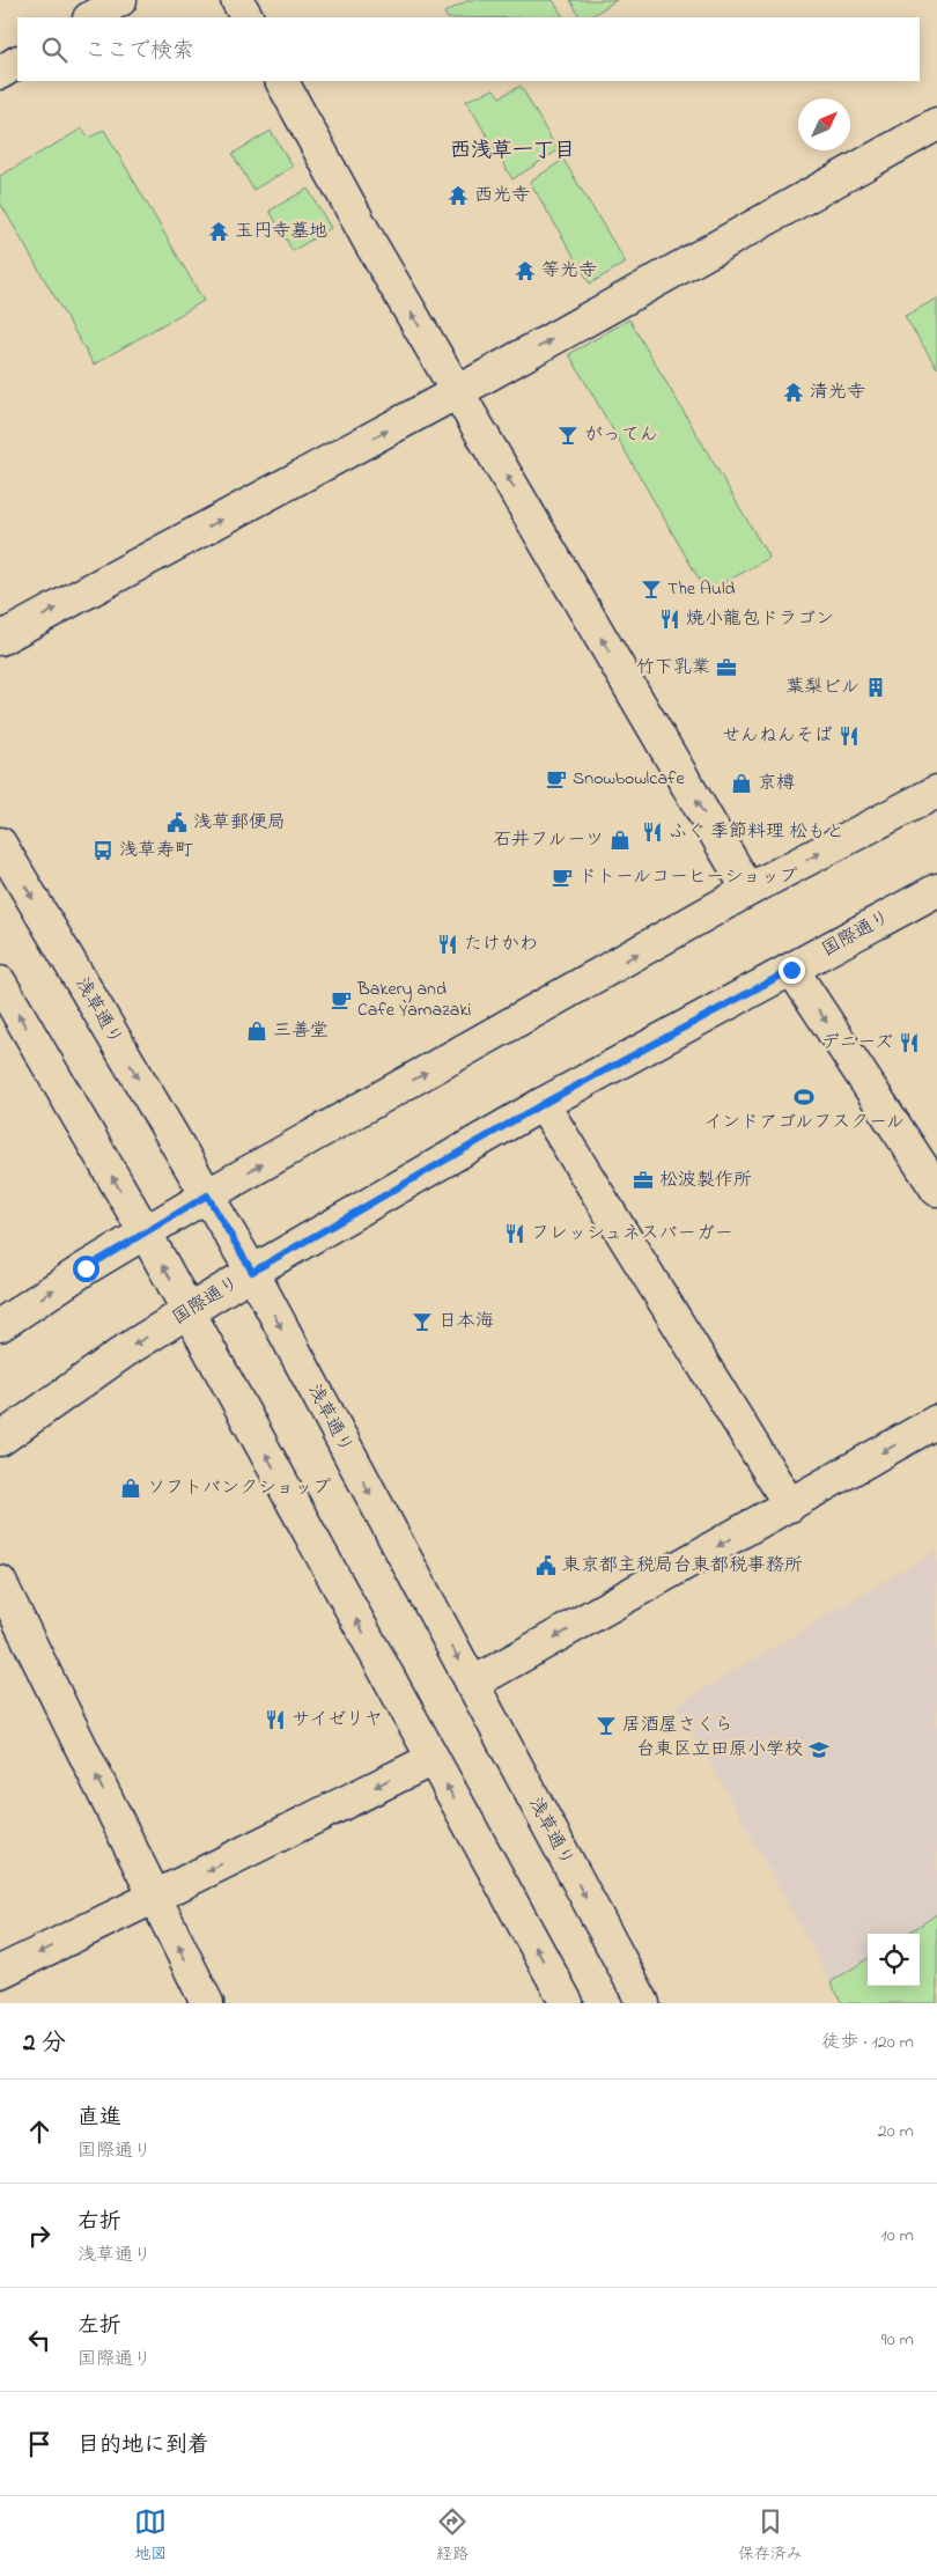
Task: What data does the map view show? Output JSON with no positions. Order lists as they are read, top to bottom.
{
  "streets": {
    "main road": ["国際通り", "浅草通り"]
  },
  "crossings": [
    ["国際通り", "浅草通り"]
  ],
  "districts": ["西浅草一丁目"],
  "places": {
    "temple": [
      "西光寺",
      "玉円寺墓地",
      "等光寺",
      "清光寺"
    ],
    "bar": [
      "がってん",
      "The Auld",
      "日本海",
      "居酒屋さくら"
    ],
    "restaurant": [
      "焼小龍包ドラゴン",
      "せんねんそば",
      "ふぐ 季節料理 松もと",
      "たけかわ",
      "デニーズ",
      "フレッシュネスバーガー",
      "サイゼリヤ"
    ],
    "office": ["竹下乳業", "松波製作所"],
    "building": ["葉梨ビル"],
    "cafe": ["Snowbowlcafe", "ドトールコーヒーショップ", "Bakery and Cafe Yamazaki"],
    "shop": [
      "京樽",
      "石井フルーツ",
      "三善堂",
      "ソフトバンクショップ"
    ],
    "public building": ["浅草郵便局", "東京都主税局台東都税事務所"],
    "bus stop": ["浅草寿町"],
    "sports": ["インドアゴルフスクール"],
    "school or university": ["台東区立田原小学校"]
  },
  "north": "top right",
  "page": {
    "search": "ここで検索",
    "heading": ["2 分", "徒歩 · 120 m"],
    "list": [
      ["直進", "国際通り", "20 m"],
      ["右折", "浅草通り", "10 m"],
      ["左折", "国際通り", "90 m"],
      "目的地に到着"
    ],
    "nav": ["地図", "経路", "保存済み"]
  }
}
